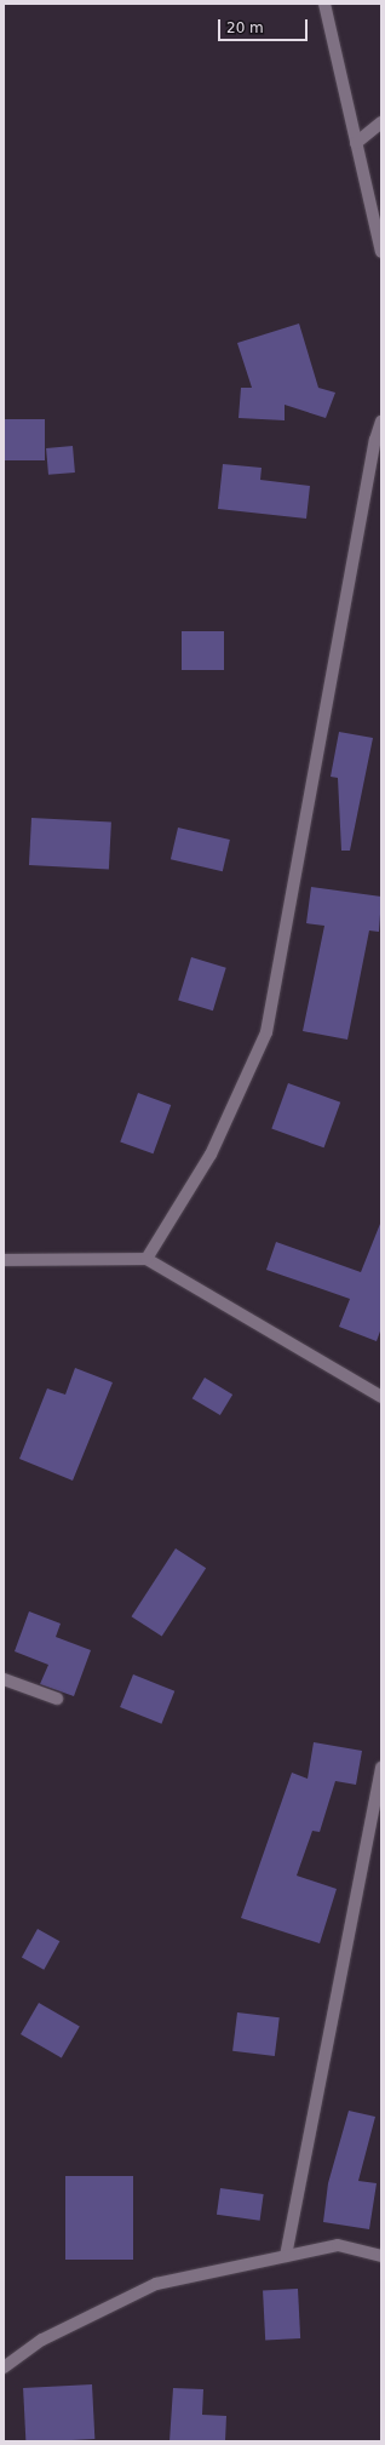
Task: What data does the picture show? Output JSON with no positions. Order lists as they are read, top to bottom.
{
  "scale_bar": "20 m"
}
